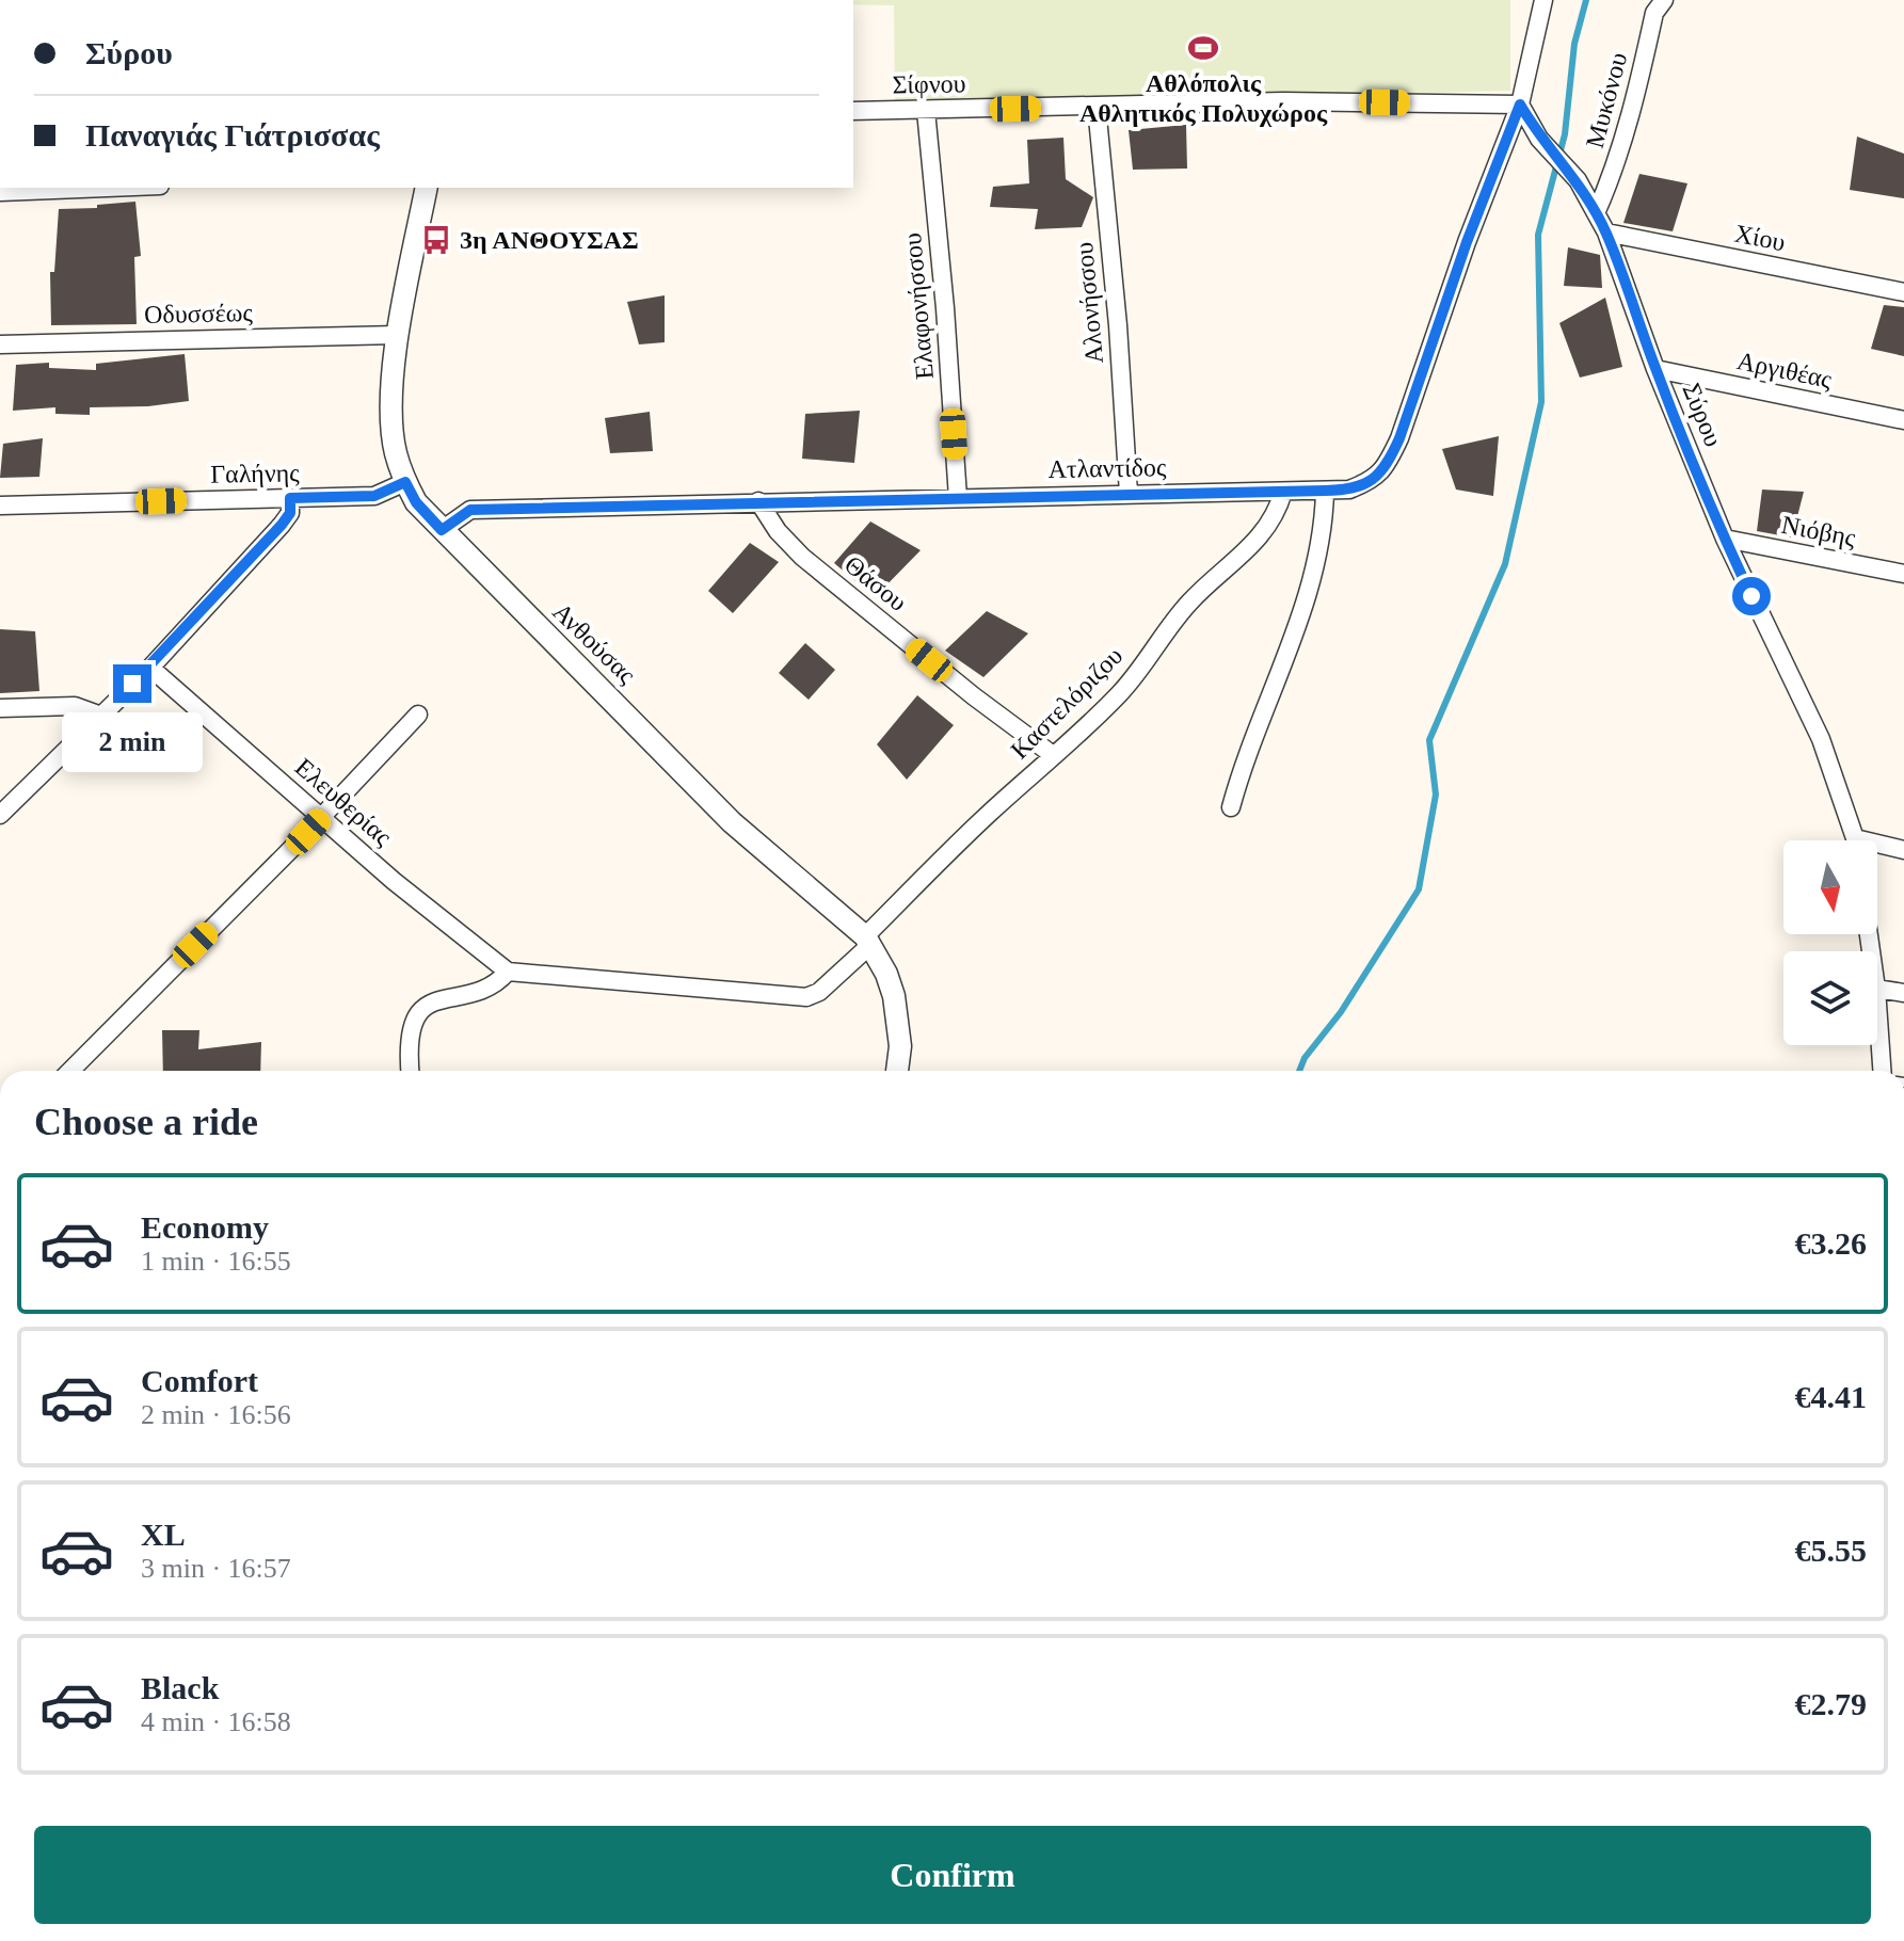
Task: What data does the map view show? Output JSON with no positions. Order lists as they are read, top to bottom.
{
  "streets": {
    "street": [
      "Σίφνου",
      "Μυκόνου",
      "Χίου",
      "Αλονήσσου",
      "Ελαφονήσσου",
      "Οδυσσέως",
      "Αργιθέας",
      "Σύρου",
      "Ατλαντίδος",
      "Γαλήνης",
      "Νιόβης",
      "Θάσου",
      "Ανθούσας",
      "Καστελόριζου",
      "Ελευθερίας"
    ]
  },
  "crossings": [
    ["Σίφνου", "Αλονήσσου"],
    ["Σίφνου", "Ελαφονήσσου"],
    ["Σίφνου", "Σύρου"],
    ["Σίφνου", "Ατλαντίδος"],
    ["Μυκόνου", "Σύρου"],
    ["Χίου", "Σύρου"],
    ["Αλονήσσου", "Ατλαντίδος"],
    ["Ελαφονήσσου", "Ατλαντίδος"],
    ["Οδυσσέως", "Ανθούσας"],
    ["Αργιθέας", "Σύρου"],
    ["Σύρου", "Ατλαντίδος"],
    ["Σύρου", "Νιόβης"],
    ["Ατλαντίδος", "Θάσου"],
    ["Ατλαντίδος", "Ανθούσας"],
    ["Ατλαντίδος", "Καστελόριζου"],
    ["Γαλήνης", "Ανθούσας"],
    ["Θάσου", "Καστελόριζου"],
    ["Ανθούσας", "Καστελόριζου"],
    ["Καστελόριζου", "Ελευθερίας"]
  ],
  "places": {
    "sports": ["Αθλόπολις Αθλητικός Πολυχώρος"],
    "bus stop": ["3η ΑΝΘΟΥΣΑΣ"]
  },
  "north": "bottom",
  "page": {
    "banner": ["Σύρου", "Παναγιάς Γιάτρισσας"],
    "bubble": "2 min",
    "heading": "Choose a ride",
    "list": [
      {
        "name": "Economy",
        "note": "1 min · 16:55",
        "value": "€3.26"
      },
      {
        "name": "Comfort",
        "note": "2 min · 16:56",
        "value": "€4.41"
      },
      {
        "name": "XL",
        "note": "3 min · 16:57",
        "value": "€5.55"
      },
      {
        "name": "Black",
        "note": "4 min · 16:58",
        "value": "€2.79"
      }
    ],
    "buttons": "Confirm"
  }
}
